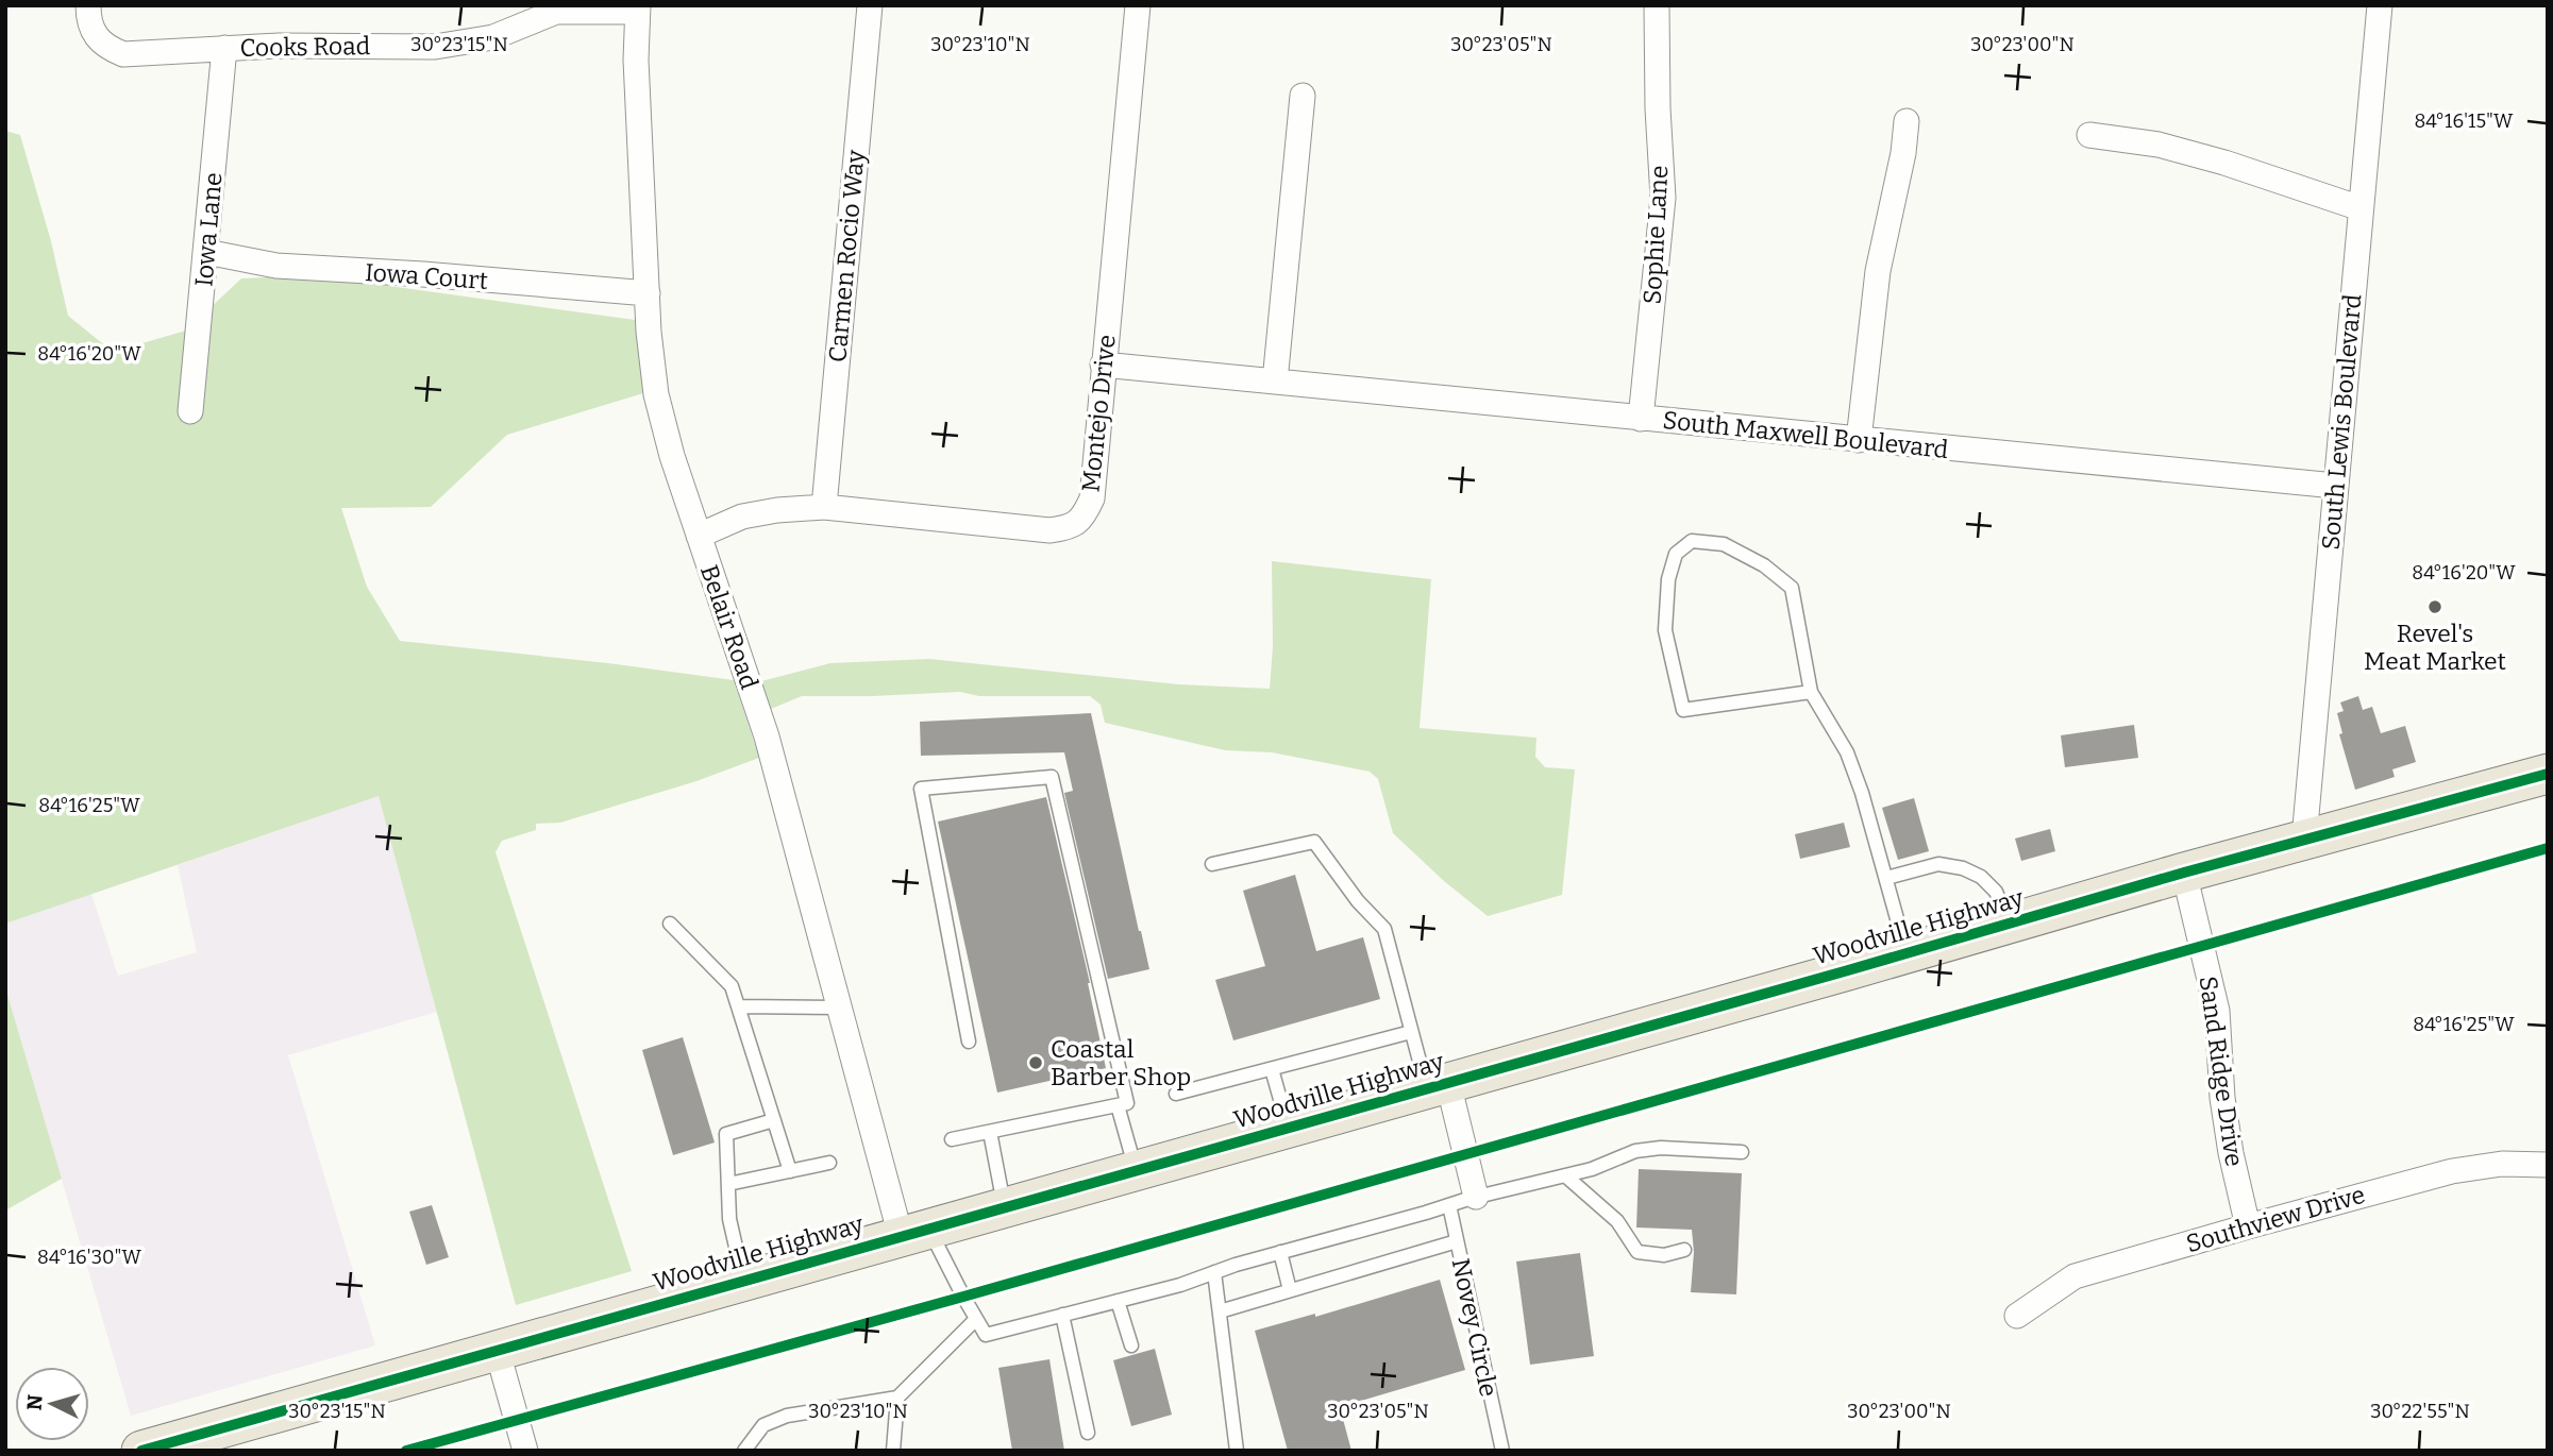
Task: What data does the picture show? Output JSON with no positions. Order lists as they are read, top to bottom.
{
  "streets": {
    "main road": ["Woodville Highway"],
    "street": [
      "Cooks Road",
      "Iowa Lane",
      "Sophie Lane",
      "Carmen Rocio Way",
      "Iowa Court",
      "Montejo Drive",
      "South Lewis Boulevard",
      "South Maxwell Boulevard",
      "Belair Road",
      "Sand Ridge Drive",
      "Southview Drive"
    ],
    "lane": ["Novey Circle"]
  },
  "crossings": [
    ["Cooks Road", "Iowa Lane"],
    ["Cooks Road", "Belair Road"],
    ["Iowa Lane", "Iowa Court"],
    ["Sophie Lane", "South Maxwell Boulevard"],
    ["Carmen Rocio Way", "Montejo Drive"],
    ["Iowa Court", "Belair Road"],
    ["Montejo Drive", "South Maxwell Boulevard"],
    ["Montejo Drive", "Belair Road"],
    ["South Lewis Boulevard", "South Maxwell Boulevard"],
    ["South Lewis Boulevard", "Woodville Highway"],
    ["Belair Road", "Woodville Highway"],
    ["Woodville Highway", "Sand Ridge Drive"],
    ["Sand Ridge Drive", "Southview Drive"]
  ],
  "places": ["Revel's Meat Market", "Coastal Barber Shop"],
  "north": "left",
  "coordinates": [
    "30°23'15\"N",
    "30°23'10\"N",
    "30°23'05\"N",
    "30°23'00\"N",
    "84°16'15\"W",
    "84°16'20\"W",
    "84°16'25\"W",
    "84°16'30\"W",
    "30°22'55\"N"
  ]
}
